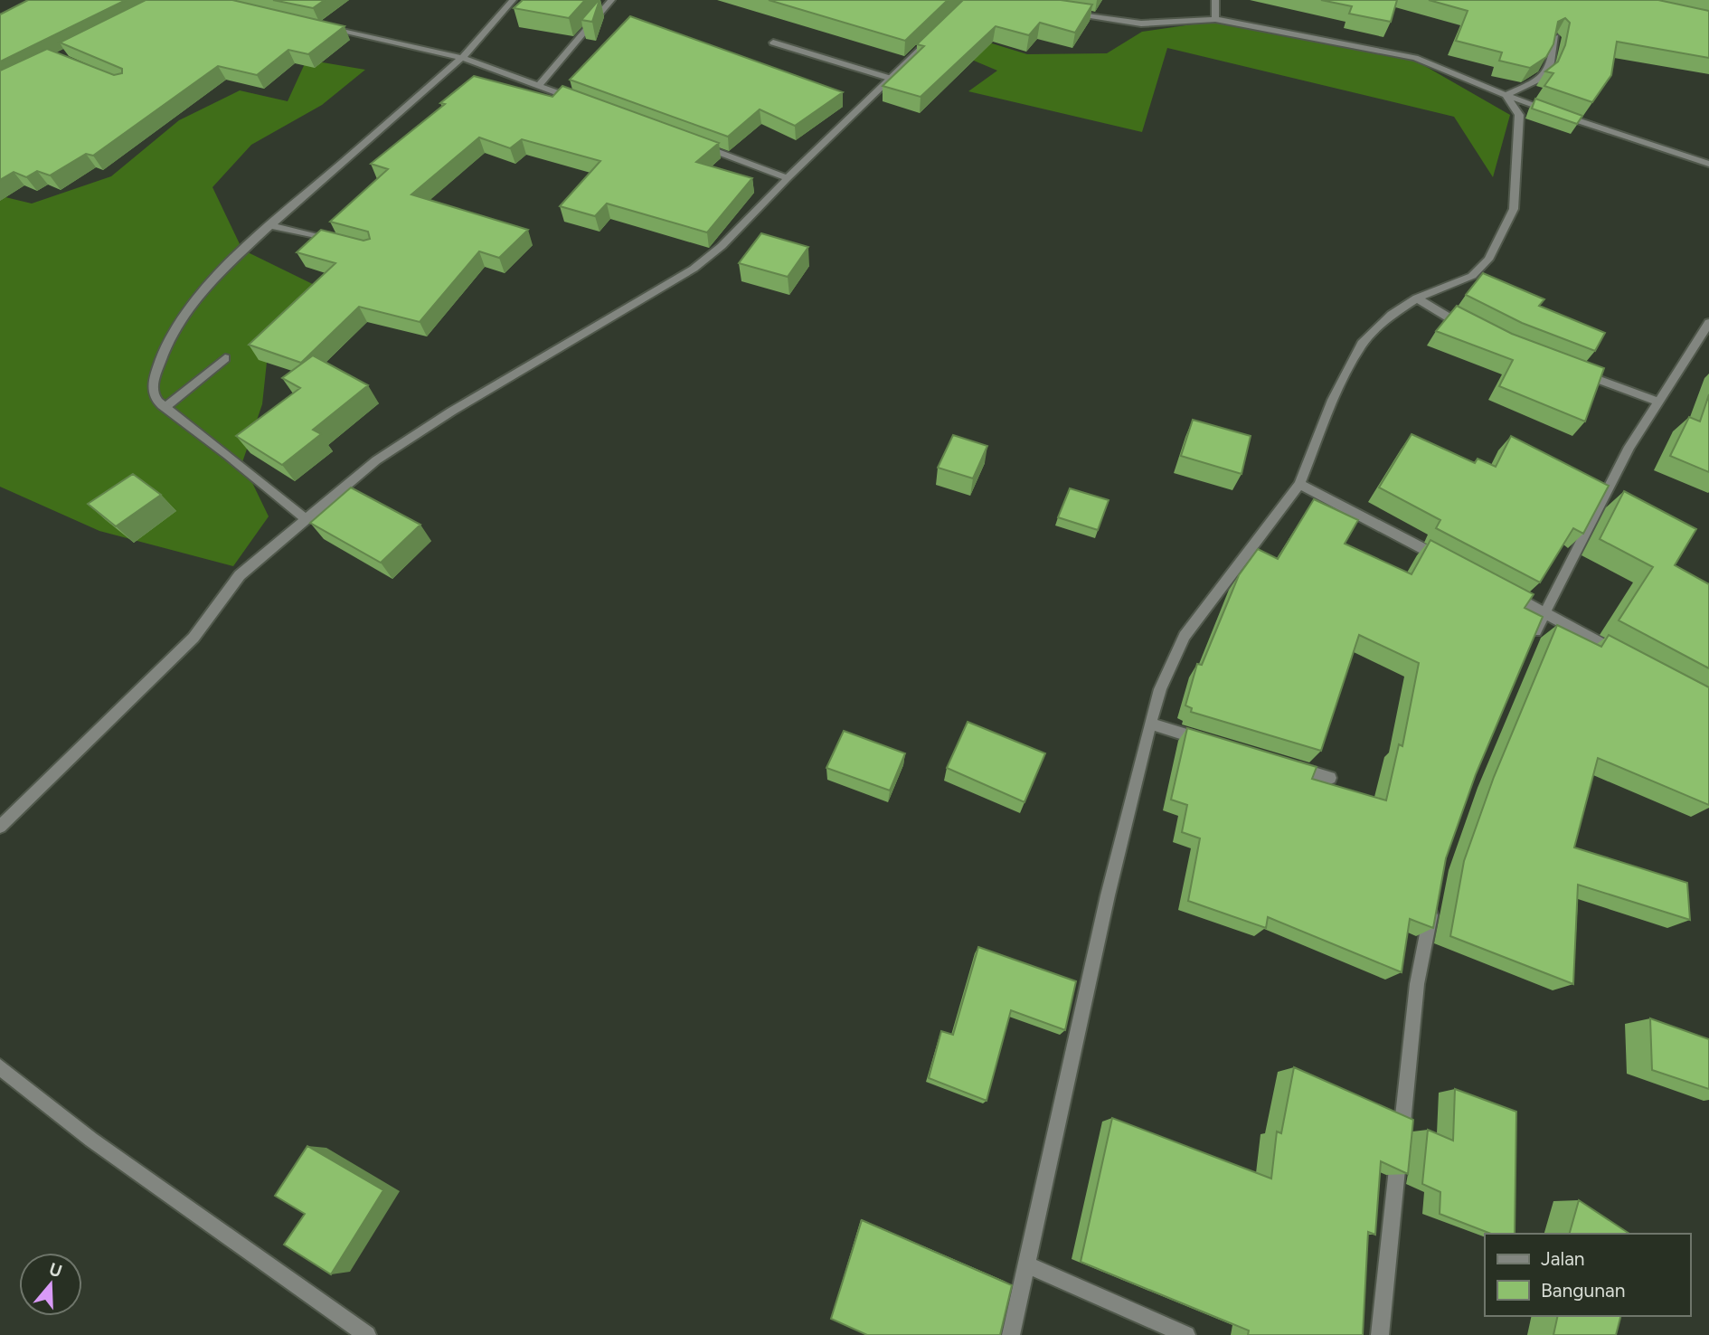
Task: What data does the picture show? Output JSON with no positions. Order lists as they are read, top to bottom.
{
  "legend": ["Jalan", "Bangunan"],
  "north": "top"
}
